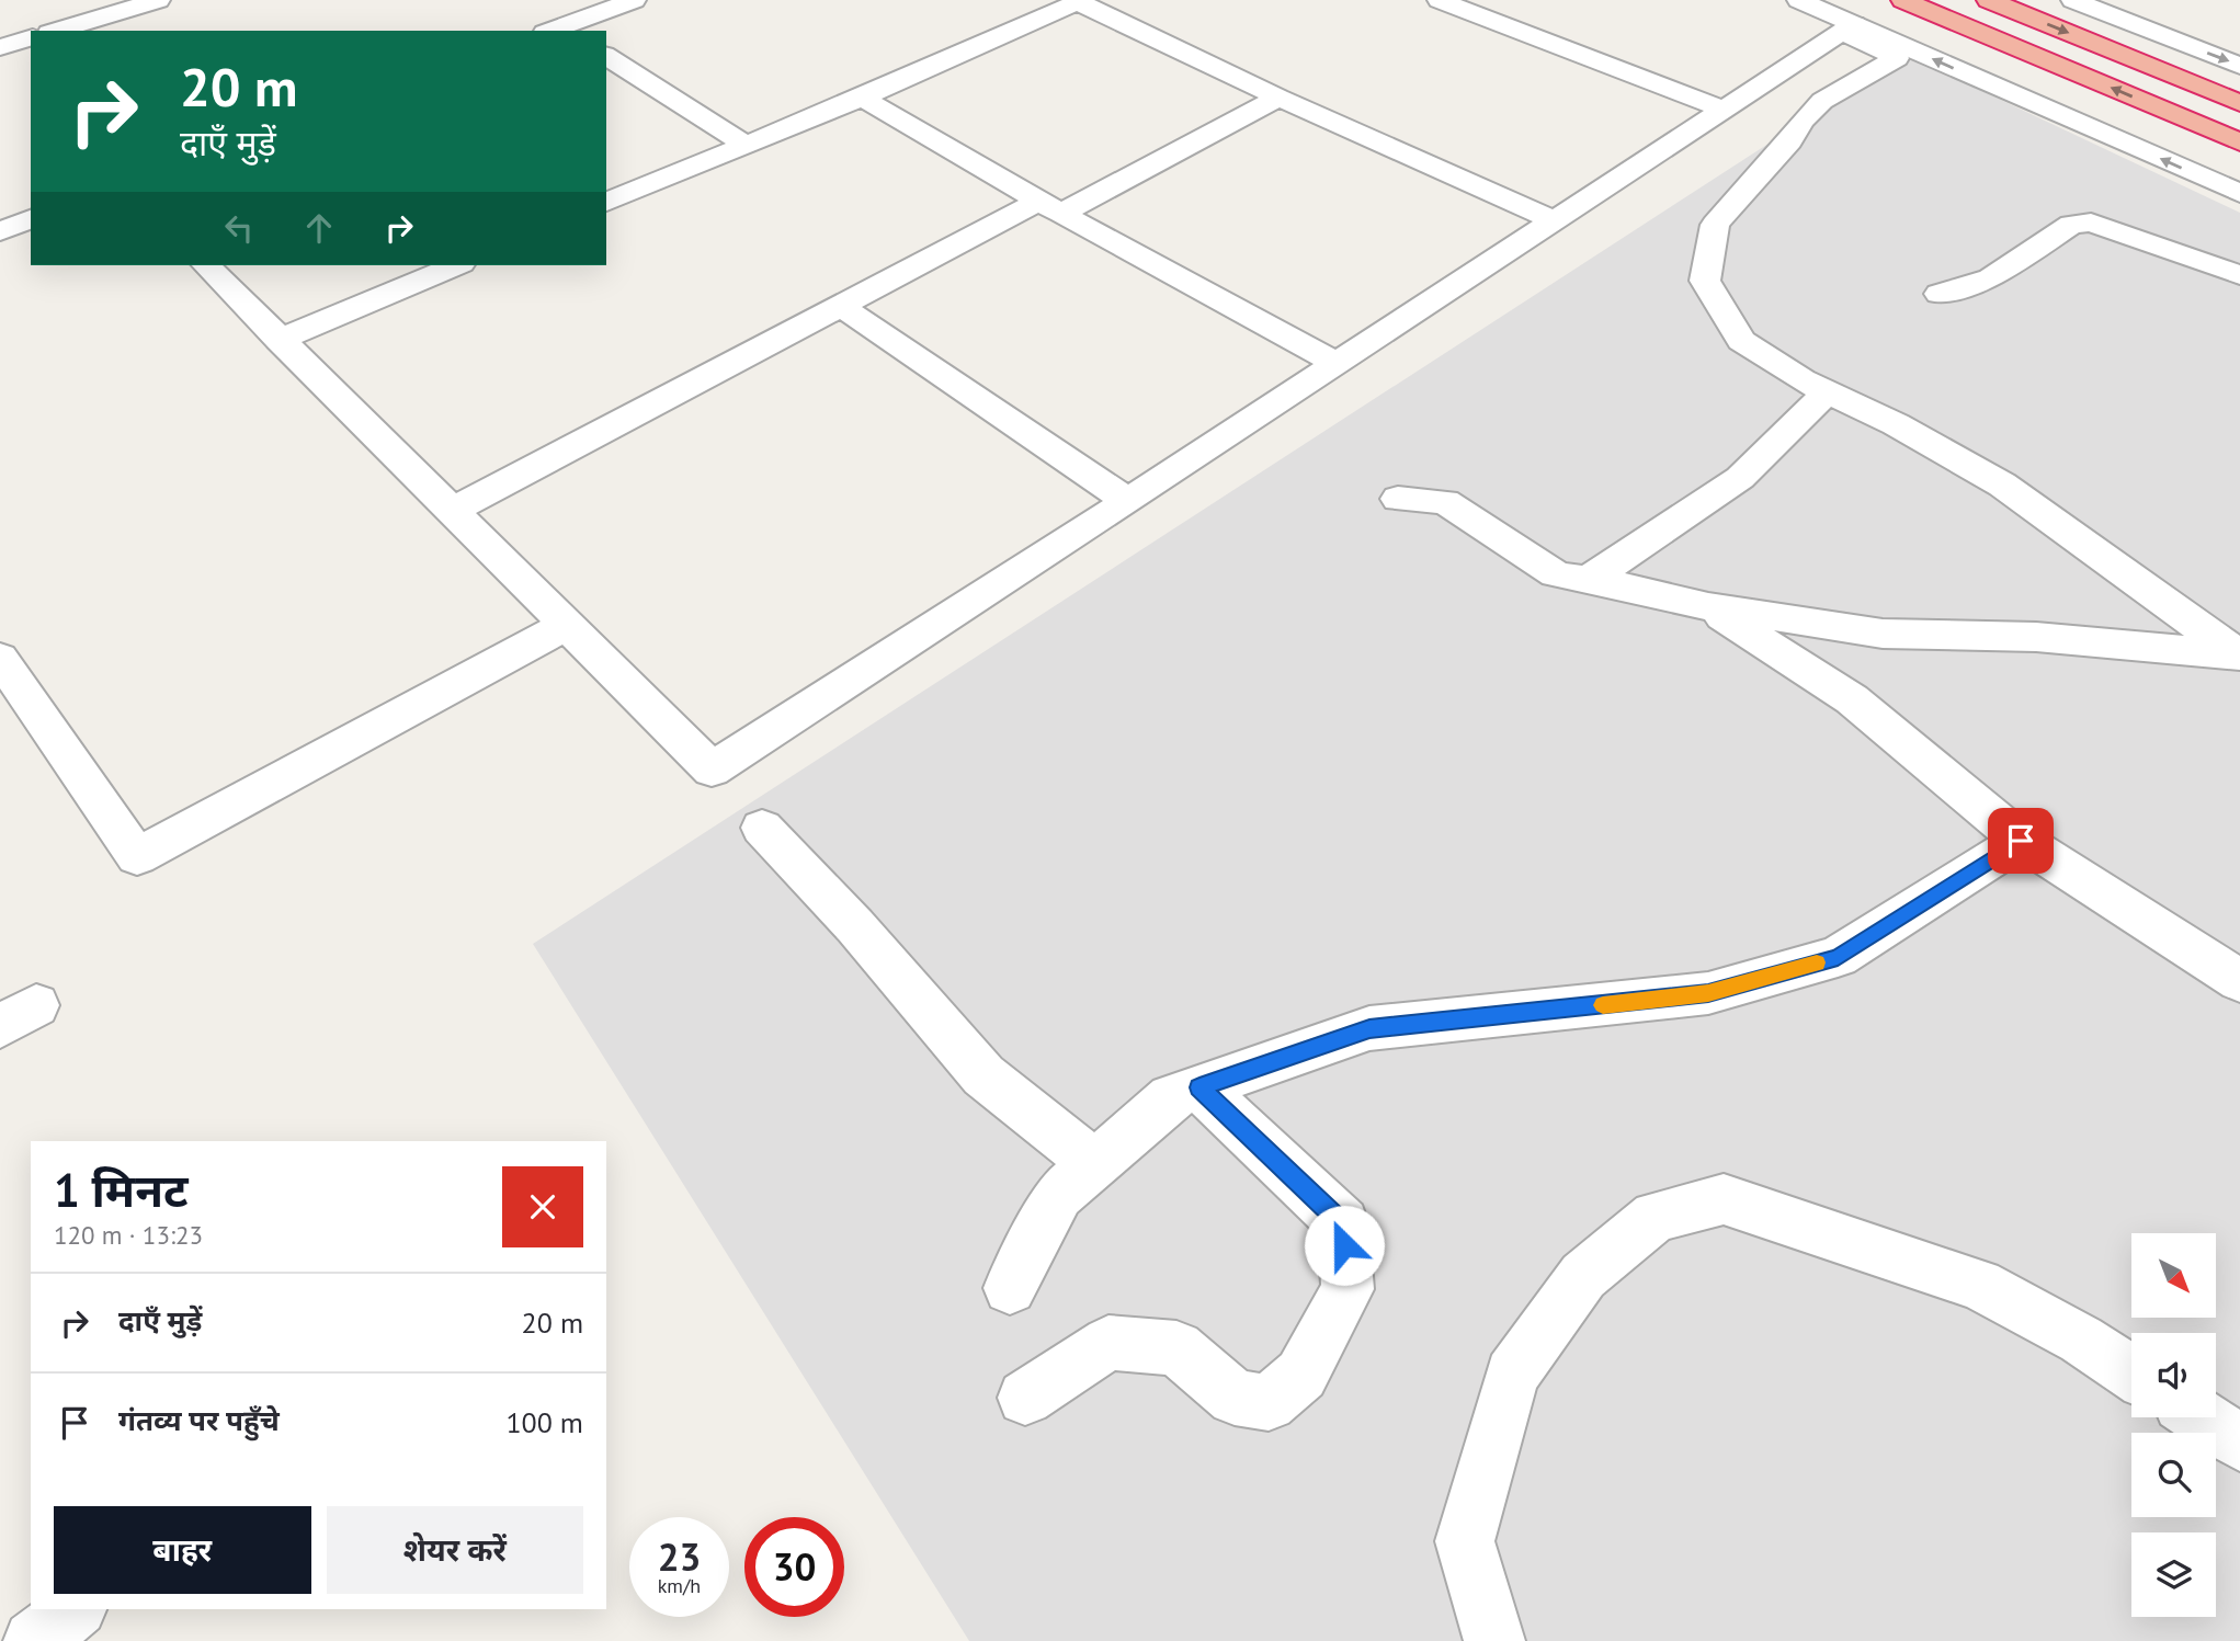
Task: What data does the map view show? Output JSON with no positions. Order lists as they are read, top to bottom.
{
  "north": "bottom right",
  "page": {
    "turn": ["20 m", "दाएँ मुड़ें"],
    "heading": ["1 मिनट", "120 m · 13:23"],
    "list": [
      {
        "name": "दाएँ मुड़ें",
        "value": "20 m"
      },
      {
        "name": "गंतव्य पर पहुँचे",
        "value": "100 m"
      }
    ],
    "buttons": ["बाहर", "शेयर करें"],
    "speed": "23 km/h",
    "limit": "30"
  }
}
